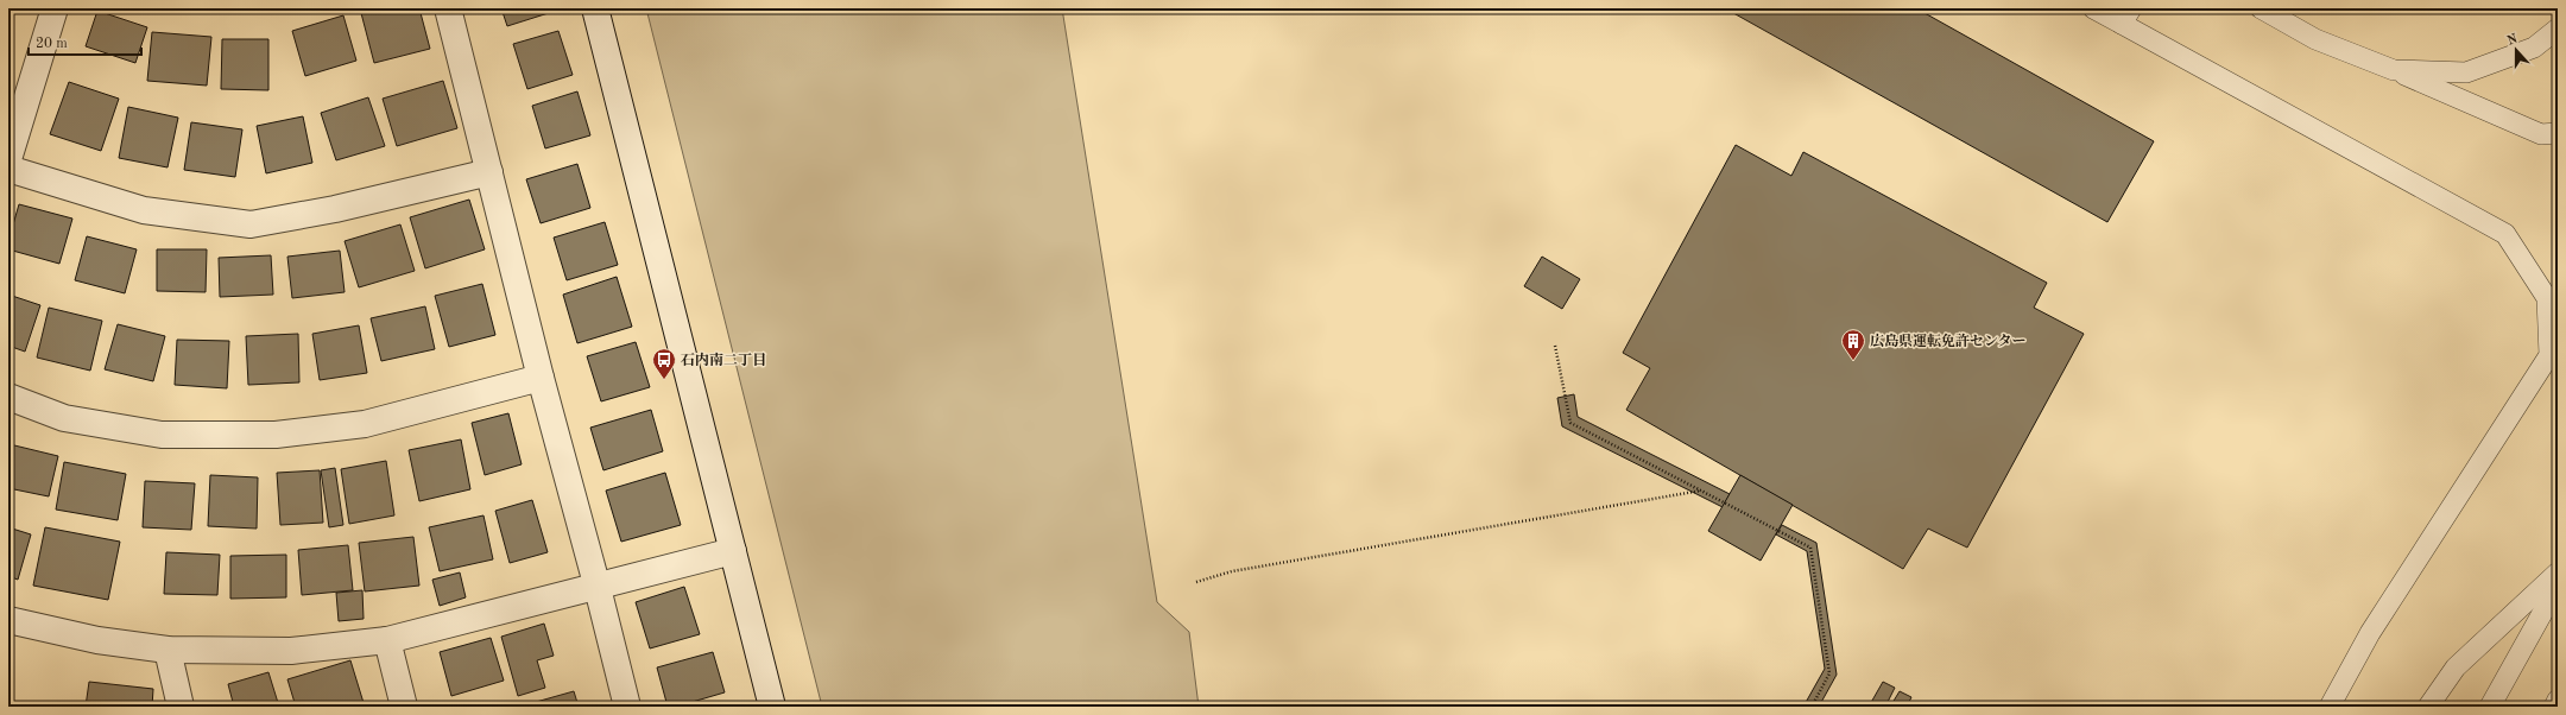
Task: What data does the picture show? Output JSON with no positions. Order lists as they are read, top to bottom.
{
  "places": {
    "building": ["広島県運転免許センター"],
    "bus stop": ["石内南二丁目"]
  },
  "scale_bar": "20 m",
  "north": "top"
}
